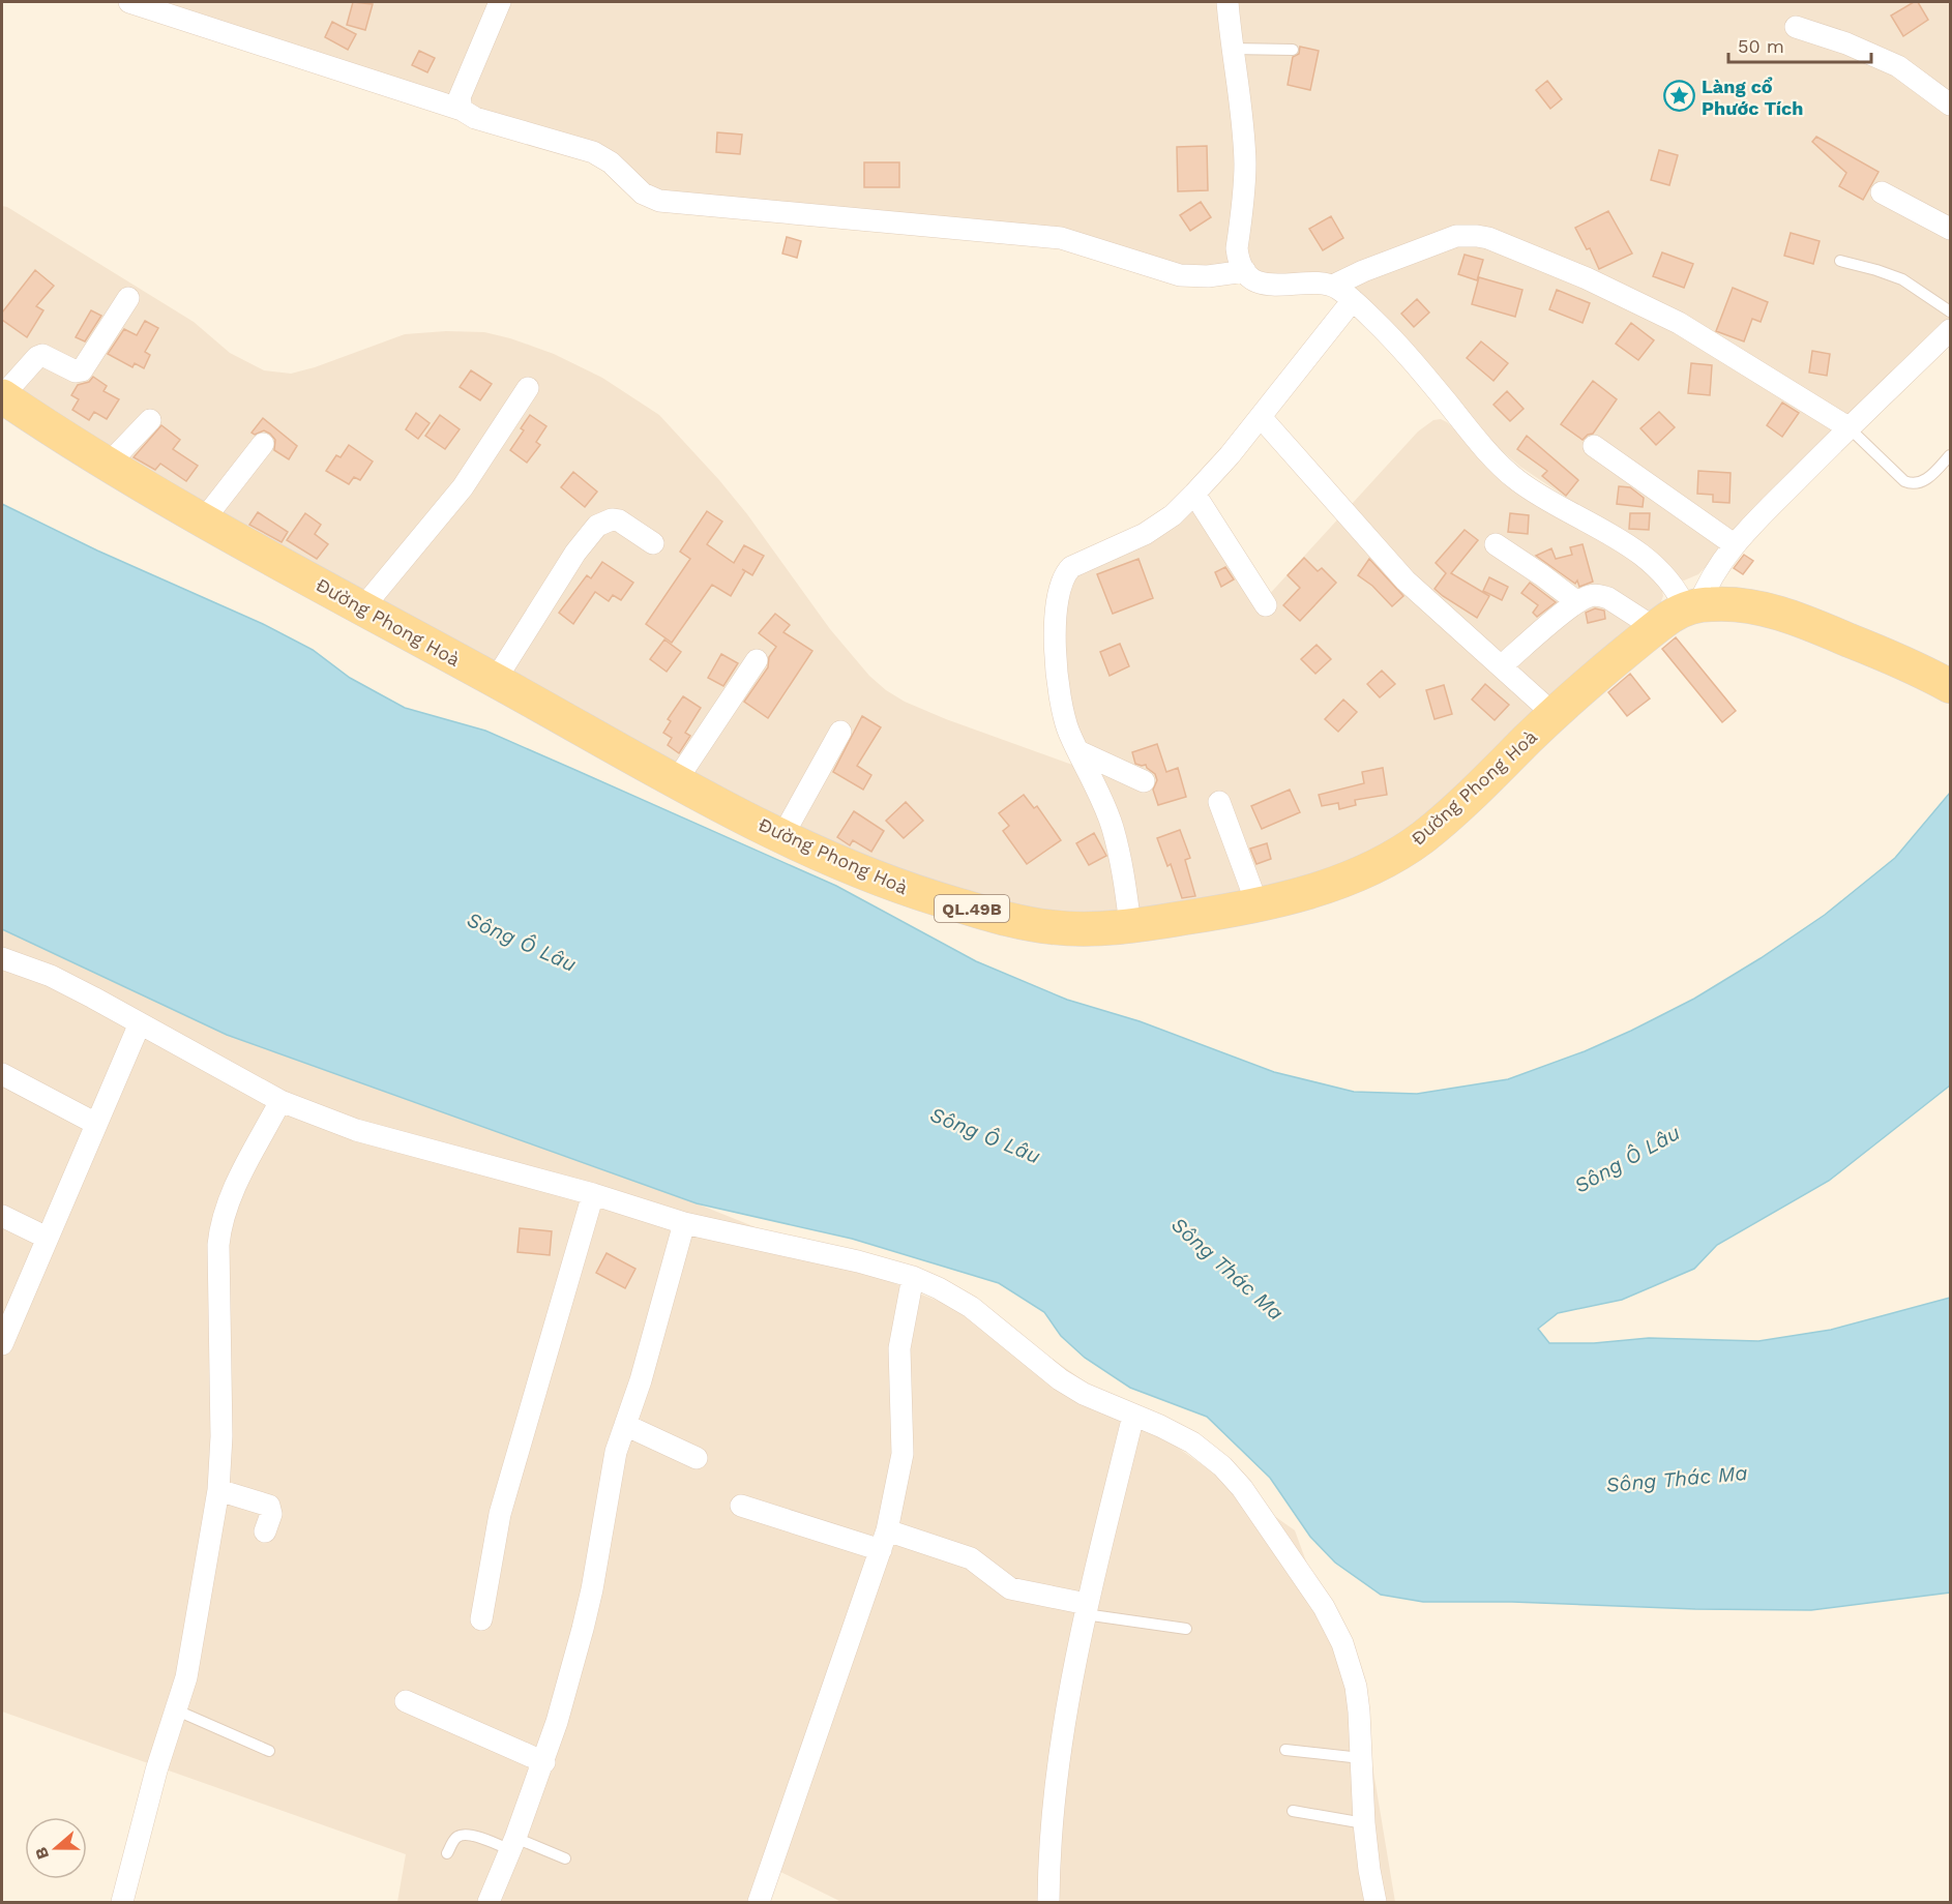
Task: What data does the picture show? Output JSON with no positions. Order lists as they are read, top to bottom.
{
  "streets": {
    "main road": ["Đường Phong Hoà", "QL.49B"]
  },
  "water": ["Sông Ô Lâu", "Sông Thác Ma"],
  "places": {
    "place": ["Làng cổ Phước Tích"]
  },
  "scale_bar": "50 m",
  "north": "left"
}
